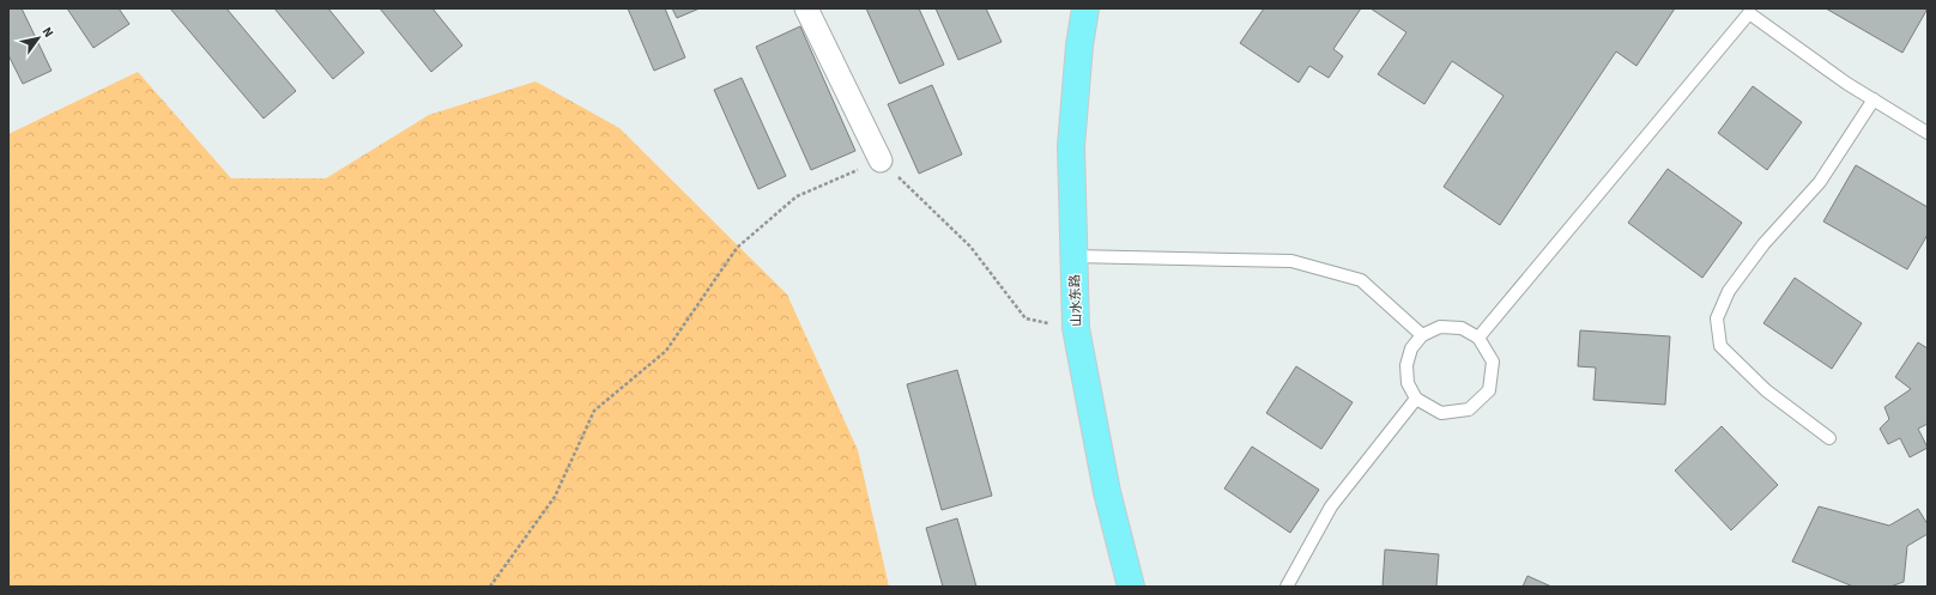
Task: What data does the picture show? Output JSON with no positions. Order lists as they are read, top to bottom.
{
  "streets": {
    "highway": ["山水东路"]
  },
  "north": "top right"
}
